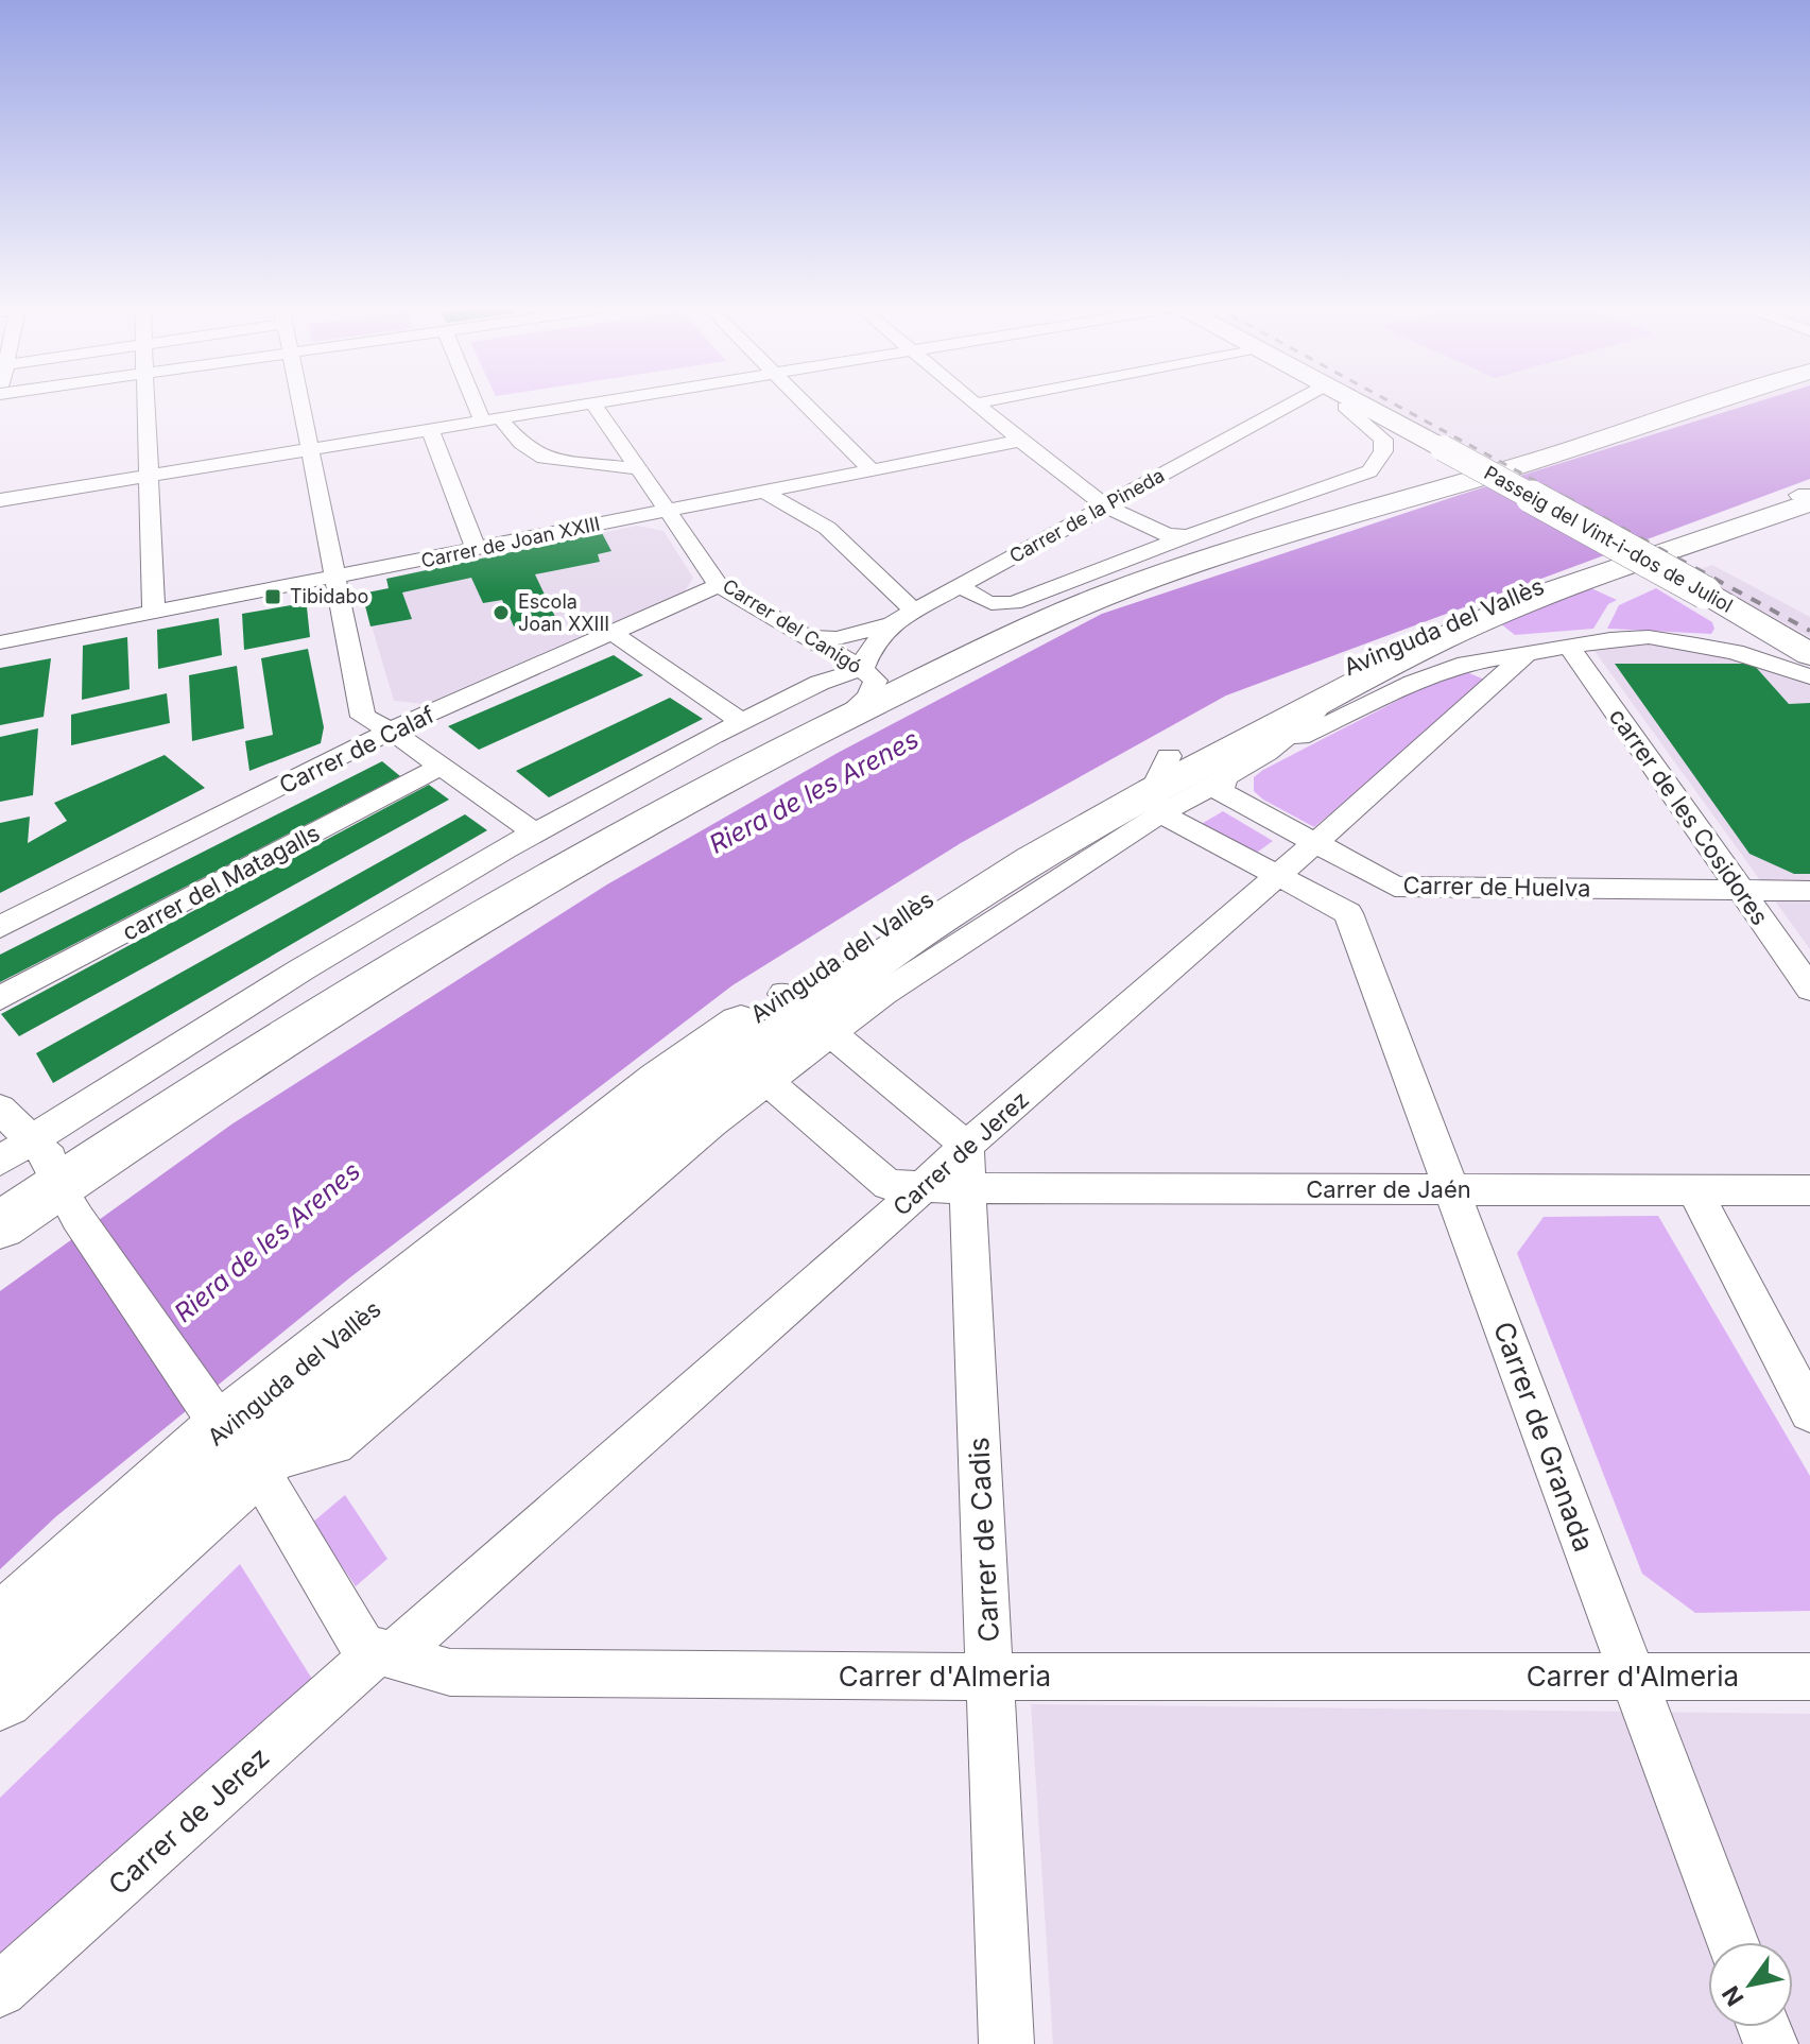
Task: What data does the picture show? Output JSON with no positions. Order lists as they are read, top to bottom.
{
  "streets": {
    "main road": ["Passeig del Vint-i-dos de Juliol", "Avinguda del Vallès"],
    "street": [
      "Carrer de la Pineda",
      "Carrer de Joan XXIII",
      "Carrer del Canigó",
      "Carrer de Calaf",
      "carrer de les Cosidores",
      "carrer del Matagalls",
      "Carrer de Huelva",
      "Carrer de Jerez",
      "Carrer de Jaén",
      "Carrer de Granada",
      "Carrer de Cadis",
      "Carrer d'Almeria"
    ]
  },
  "crossings": [
    ["Carrer de la Pineda", "Carrer del Canigó"],
    ["Carrer de Joan XXIII", "Carrer del Canigó"],
    ["Carrer del Canigó", "Carrer de Calaf"],
    ["Avinguda del Vallès", "carrer de les Cosidores"],
    ["Avinguda del Vallès", "Carrer de Huelva"],
    ["Avinguda del Vallès", "Carrer de Jerez"],
    ["Avinguda del Vallès", "Carrer d'Almeria"],
    ["carrer de les Cosidores", "Carrer de Huelva"],
    ["Carrer de Huelva", "Carrer de Jerez"],
    ["Carrer de Jerez", "Carrer de Jaén"],
    ["Carrer de Jerez", "Carrer de Cadis"],
    ["Carrer de Jerez", "Carrer d'Almeria"],
    ["Carrer de Jaén", "Carrer de Granada"],
    ["Carrer de Jaén", "Carrer de Cadis"],
    ["Carrer de Granada", "Carrer d'Almeria"],
    ["Carrer de Cadis", "Carrer d'Almeria"]
  ],
  "water": ["Riera de les Arenes"],
  "places": {
    "transit": ["Tibidabo"],
    "other": ["Escola Joan XXIII"]
  },
  "north": "bottom left"
}
